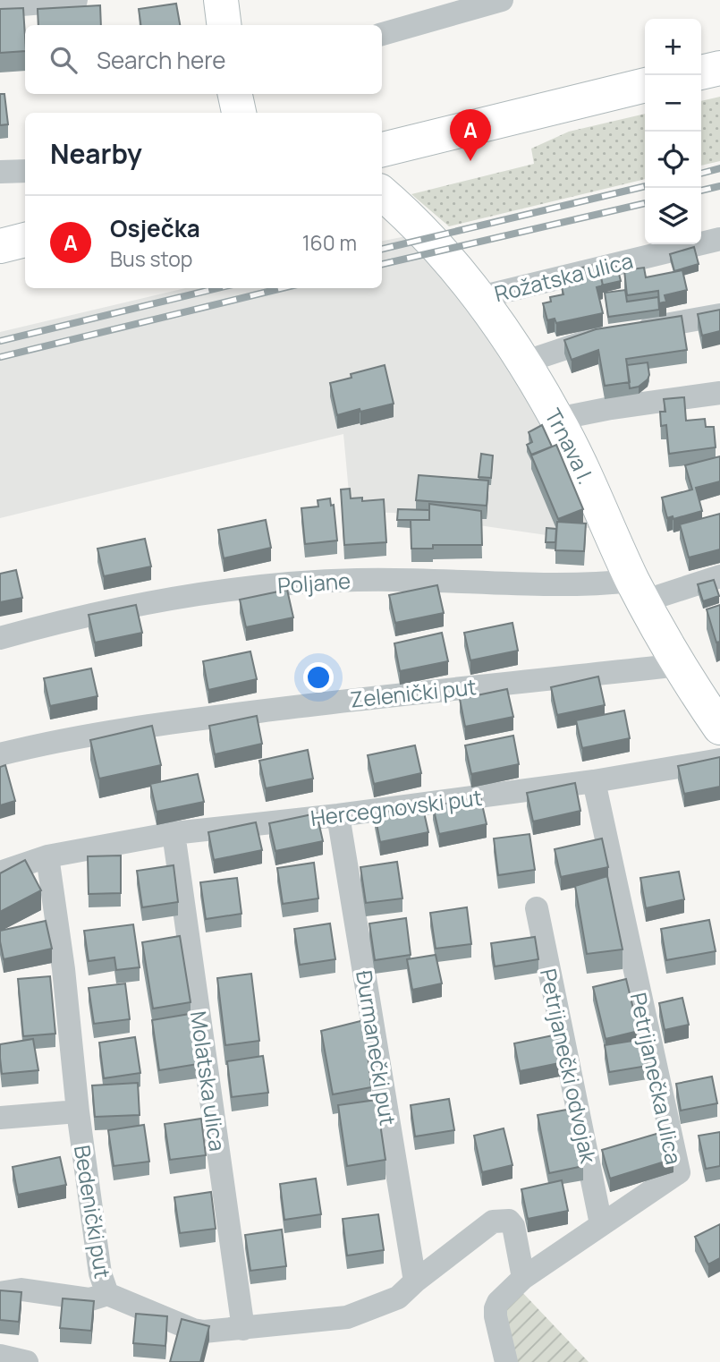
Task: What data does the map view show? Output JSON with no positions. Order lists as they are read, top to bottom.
{
  "streets": {
    "street": [
      "Rožatska ulica",
      "Trnava I.",
      "Poljane",
      "Zelenički put",
      "Hercegnovski put",
      "Đurmanečki put",
      "Petrijanečki odvojak",
      "Petrijanečka ulica",
      "Molatska ulica",
      "Bedenički put"
    ]
  },
  "crossings": [
    ["Rožatska ulica", "Trnava I."],
    ["Trnava I.", "Poljane"],
    ["Trnava I.", "Zelenički put"],
    ["Hercegnovski put", "Đurmanečki put"],
    ["Hercegnovski put", "Petrijanečka ulica"],
    ["Hercegnovski put", "Molatska ulica"],
    ["Hercegnovski put", "Bedenički put"],
    ["Đurmanečki put", "Bedenički put"],
    ["Petrijanečki odvojak", "Petrijanečka ulica"],
    ["Petrijanečka ulica", "Bedenički put"],
    ["Molatska ulica", "Bedenički put"]
  ],
  "page": {
    "map_buttons": ["+", "−"],
    "search": "Search here",
    "pins": "A",
    "heading": "Nearby",
    "list": [
      {
        "mark": "A",
        "name": "Osječka",
        "note": "Bus stop",
        "value": "160 m"
      }
    ]
  }
}
